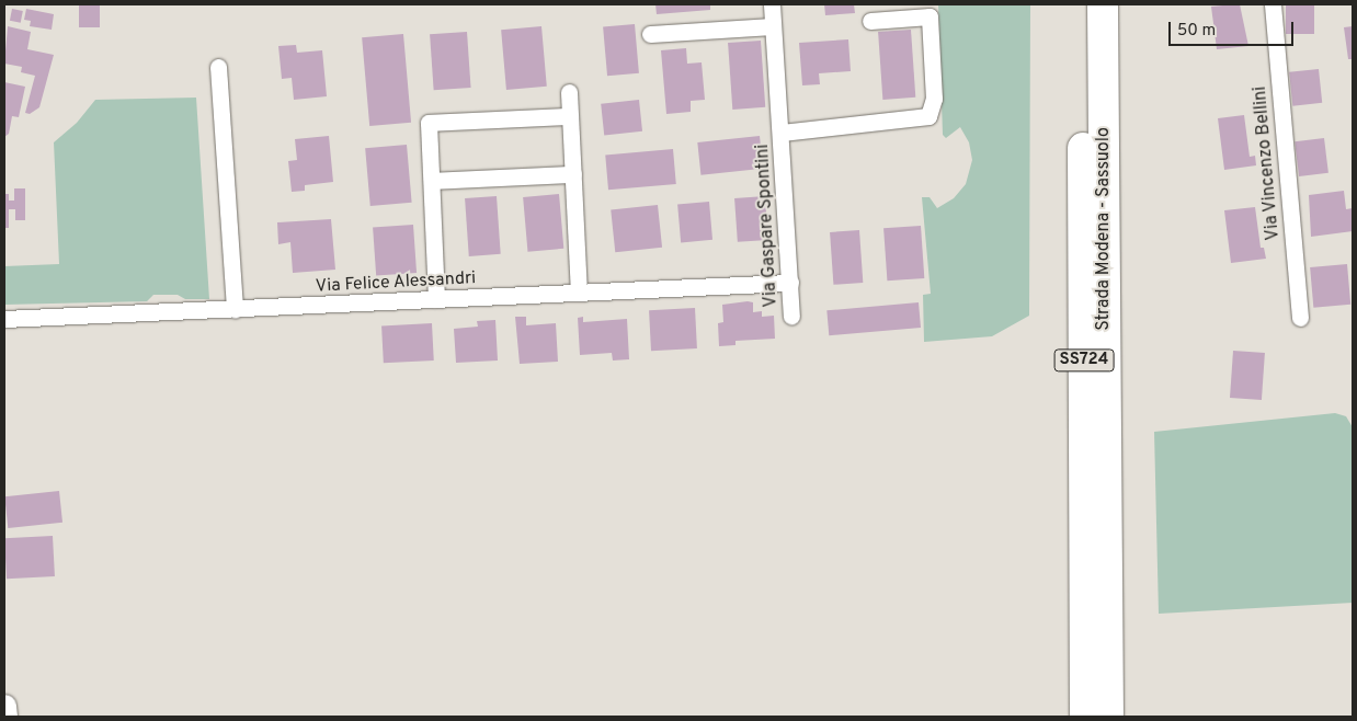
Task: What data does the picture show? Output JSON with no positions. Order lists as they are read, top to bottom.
{
  "streets": {
    "highway": ["Strada Modena - Sassuolo", "SS724"],
    "street": ["Via Vincenzo Bellini", "Via Gaspare Spontini", "Via Felice Alessandri"]
  },
  "crossings": [
    ["Via Gaspare Spontini", "Via Felice Alessandri"]
  ],
  "scale_bar": "50 m"
}
